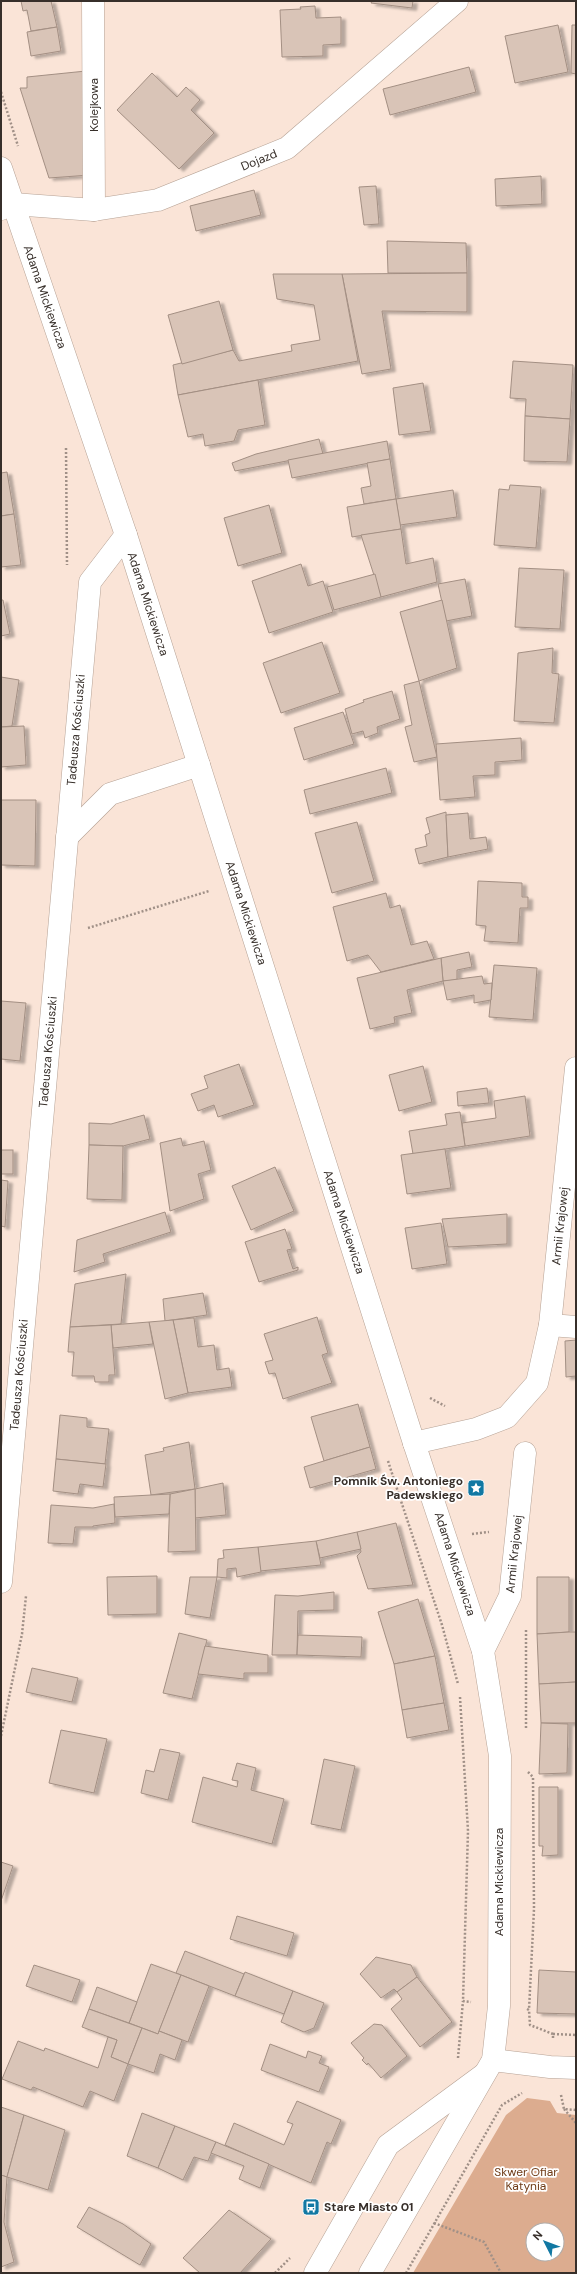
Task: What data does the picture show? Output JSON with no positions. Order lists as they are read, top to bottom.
{
  "streets": {
    "street": [
      "Kolejkowa",
      "Dojazd",
      "Adama Mickiewicza",
      "Tadeusza Kościuszki",
      "Armii Krajowej"
    ]
  },
  "crossings": [
    ["Kolejkowa", "Dojazd"],
    ["Dojazd", "Adama Mickiewicza"],
    ["Adama Mickiewicza", "Tadeusza Kościuszki"],
    ["Adama Mickiewicza", "Armii Krajowej"]
  ],
  "parks": ["Skwer Ofiar Katynia"],
  "places": {
    "place": ["Pomnik Św. Antoniego Padewskiego"],
    "bus stop": ["Stare Miasto 01"]
  },
  "north": "top left"
}
